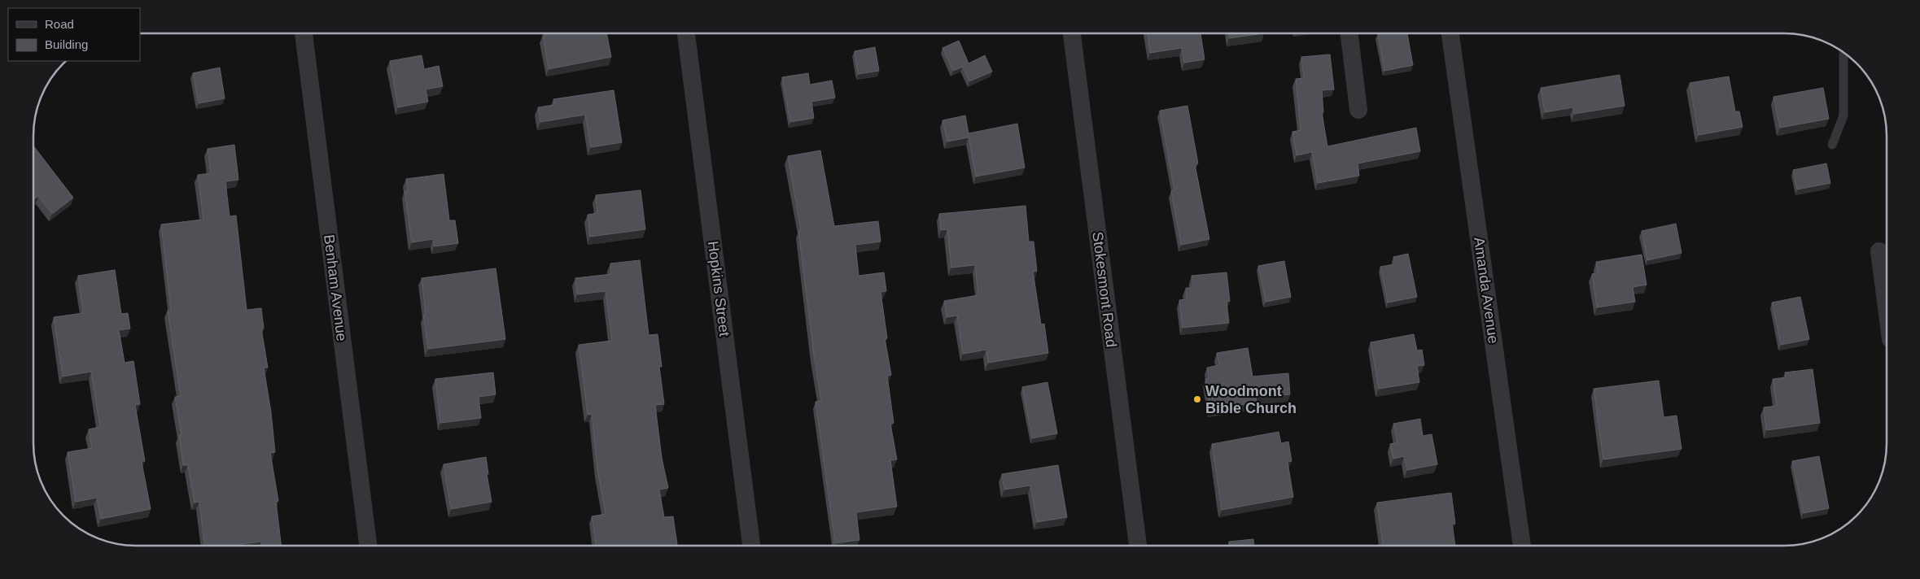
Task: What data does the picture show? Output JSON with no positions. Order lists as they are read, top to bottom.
{
  "streets": {
    "street": [
      "Benham Avenue",
      "Hopkins Street",
      "Stokesmont Road",
      "Amanda Avenue"
    ]
  },
  "places": ["Woodmont Bible Church"],
  "legend": ["Road", "Building"]
}
